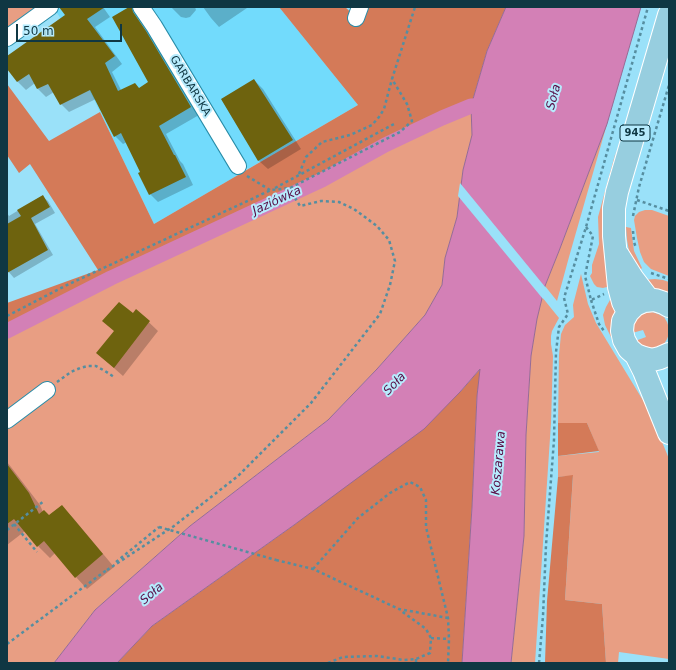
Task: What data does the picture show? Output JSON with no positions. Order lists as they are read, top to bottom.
{
  "streets": {
    "main road": ["945"],
    "street": ["GARBARSKA"]
  },
  "water": ["Soła", "Jaziówka", "Koszarawa"],
  "scale_bar": "50 m"
}
